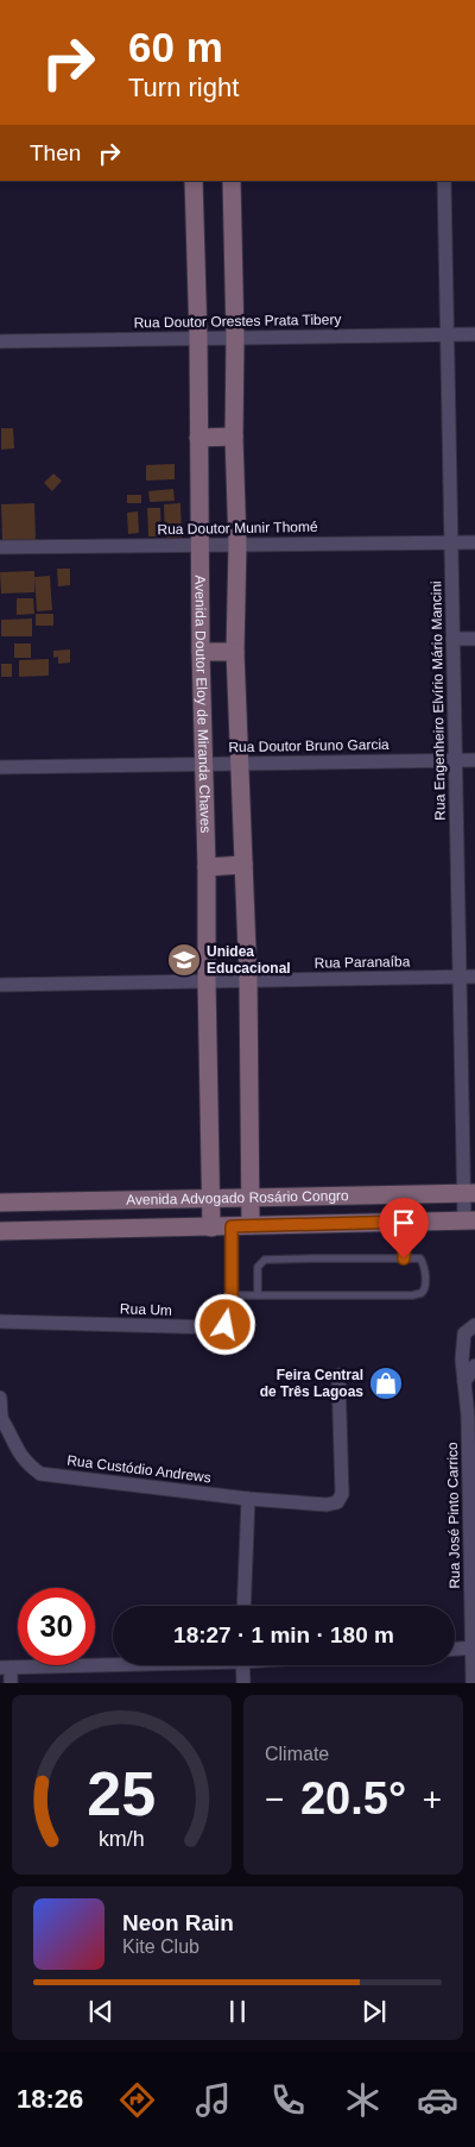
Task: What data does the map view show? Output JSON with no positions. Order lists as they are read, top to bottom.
{
  "streets": {
    "street": [
      "Rua Doutor Orestes Prata Tibery",
      "Rua Doutor Munir Thomé",
      "Rua Engenheiro Elvírio Mário Mancini",
      "Avenida Doutor Eloy de Miranda Chaves",
      "Rua Doutor Bruno Garcia",
      "Rua Paranaíba",
      "Avenida Advogado Rosário Congro",
      "Rua Um",
      "Rua Custódio Andrews",
      "Rua José Pinto Carrico"
    ]
  },
  "crossings": [
    ["Rua Doutor Orestes Prata Tibery", "Rua Engenheiro Elvírio Mário Mancini"],
    ["Rua Doutor Orestes Prata Tibery", "Avenida Doutor Eloy de Miranda Chaves"],
    ["Rua Doutor Munir Thomé", "Rua Engenheiro Elvírio Mário Mancini"],
    ["Rua Doutor Munir Thomé", "Avenida Doutor Eloy de Miranda Chaves"],
    ["Rua Engenheiro Elvírio Mário Mancini", "Rua Doutor Bruno Garcia"],
    ["Rua Engenheiro Elvírio Mário Mancini", "Rua Paranaíba"],
    ["Rua Engenheiro Elvírio Mário Mancini", "Avenida Advogado Rosário Congro"],
    ["Avenida Doutor Eloy de Miranda Chaves", "Rua Doutor Bruno Garcia"],
    ["Avenida Doutor Eloy de Miranda Chaves", "Rua Paranaíba"],
    ["Avenida Doutor Eloy de Miranda Chaves", "Avenida Advogado Rosário Congro"],
    ["Avenida Advogado Rosário Congro", "Rua Um"]
  ],
  "places": {
    "school or university": ["Unidea Educacional"],
    "shop": ["Feira Central de Três Lagoas"]
  },
  "page": {
    "turn": ["60 m", "Turn right"],
    "then": "Then",
    "limit": "30",
    "trip": "18:27 · 1 min · 180 m",
    "tile": "Climate",
    "heat": ["−", "20.5°", "+"],
    "song": ["Neon Rain", "Kite Club"],
    "tabs": "18:26",
    "gauge": ["25", "km/h"]
  }
}
